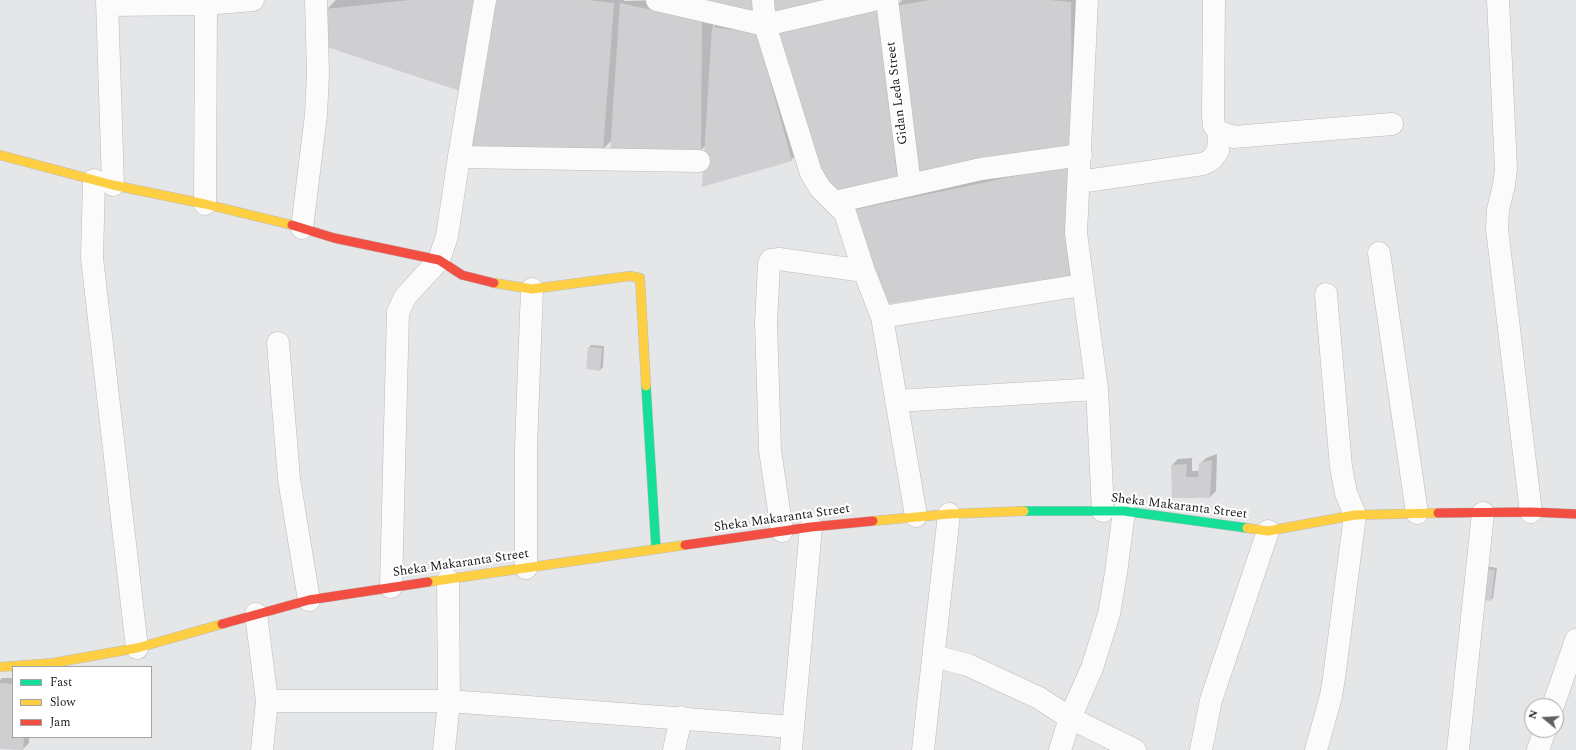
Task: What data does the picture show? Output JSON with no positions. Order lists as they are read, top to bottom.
{
  "streets": {
    "street": ["Gidan Leda Street", "Sheka Makaranta Street"]
  },
  "legend": ["Fast", "Slow", "Jam"],
  "north": "left"
}
